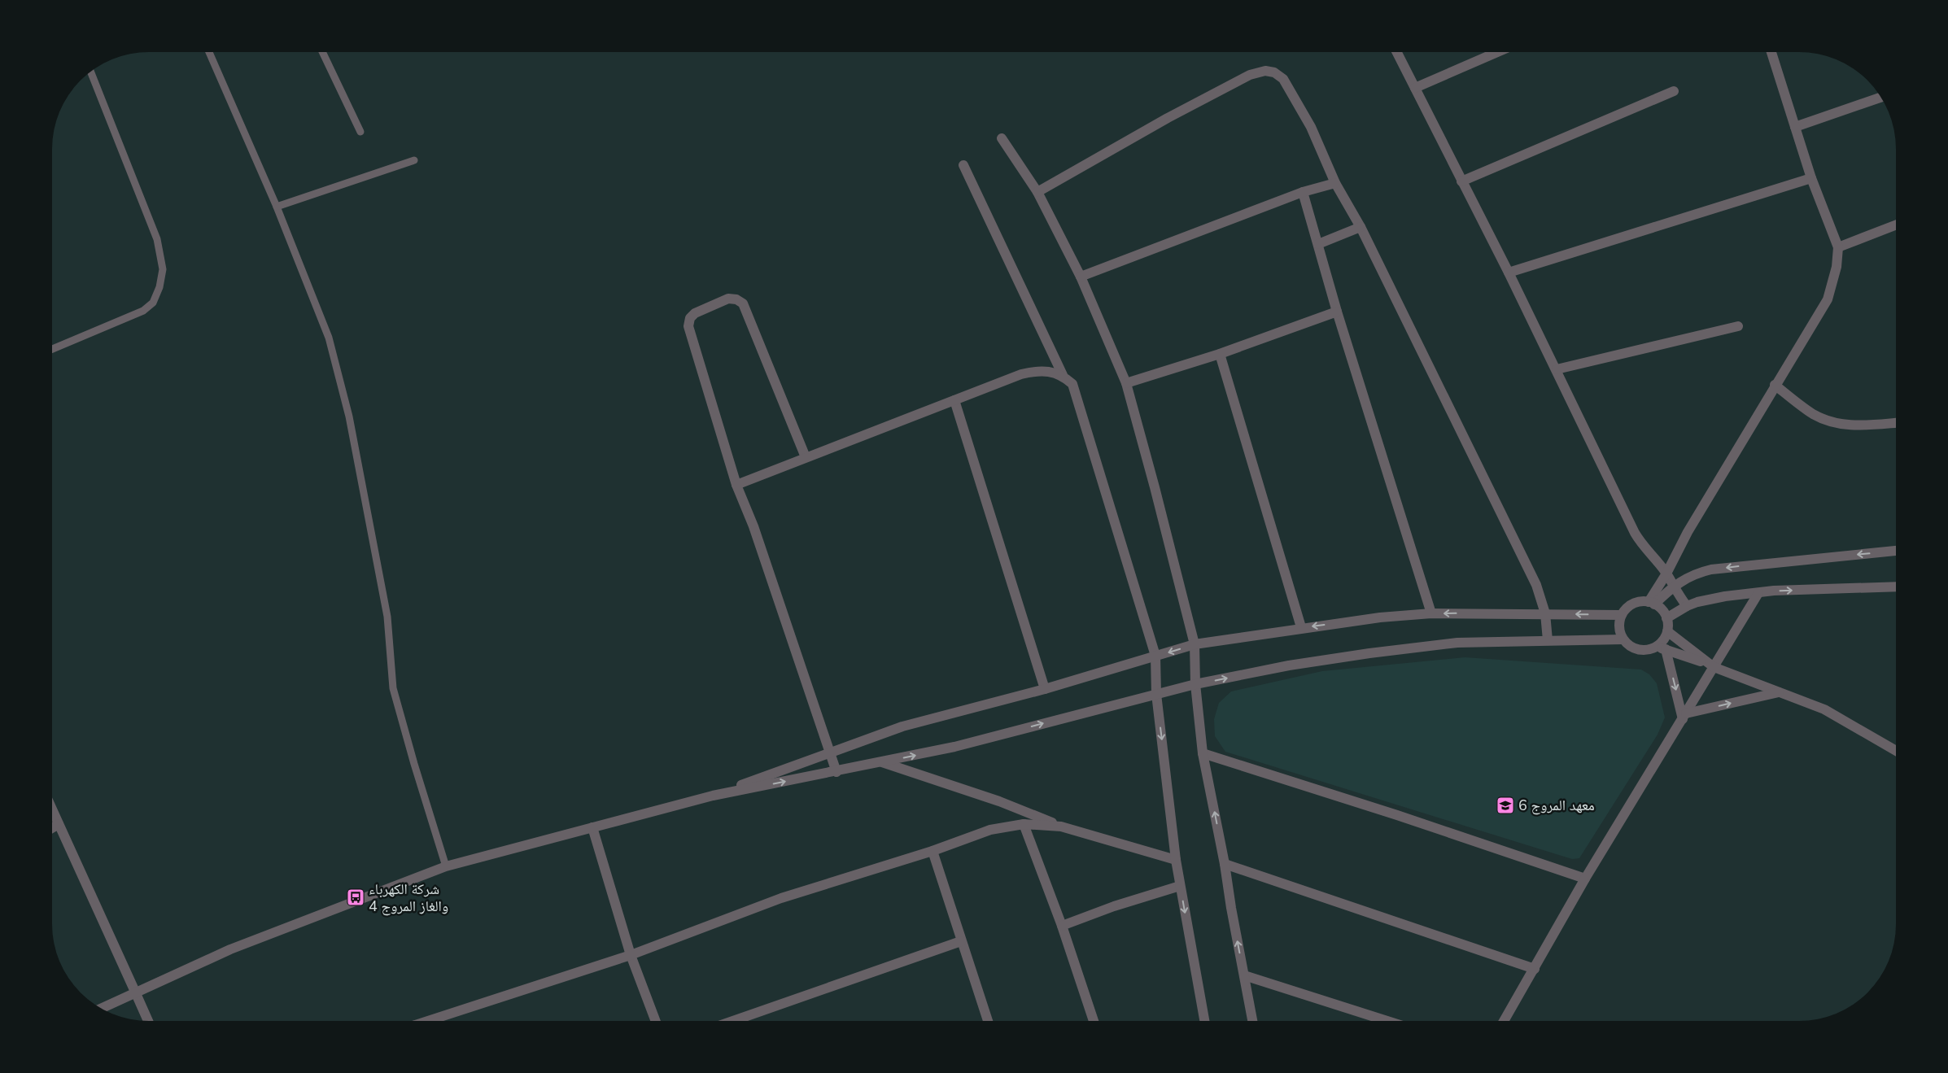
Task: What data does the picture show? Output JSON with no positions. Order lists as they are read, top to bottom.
{
  "places": {
    "school or university": ["معهد المروج 6"],
    "bus stop": ["شركة الكهرباء والغاز المروج 4"]
  }
}
